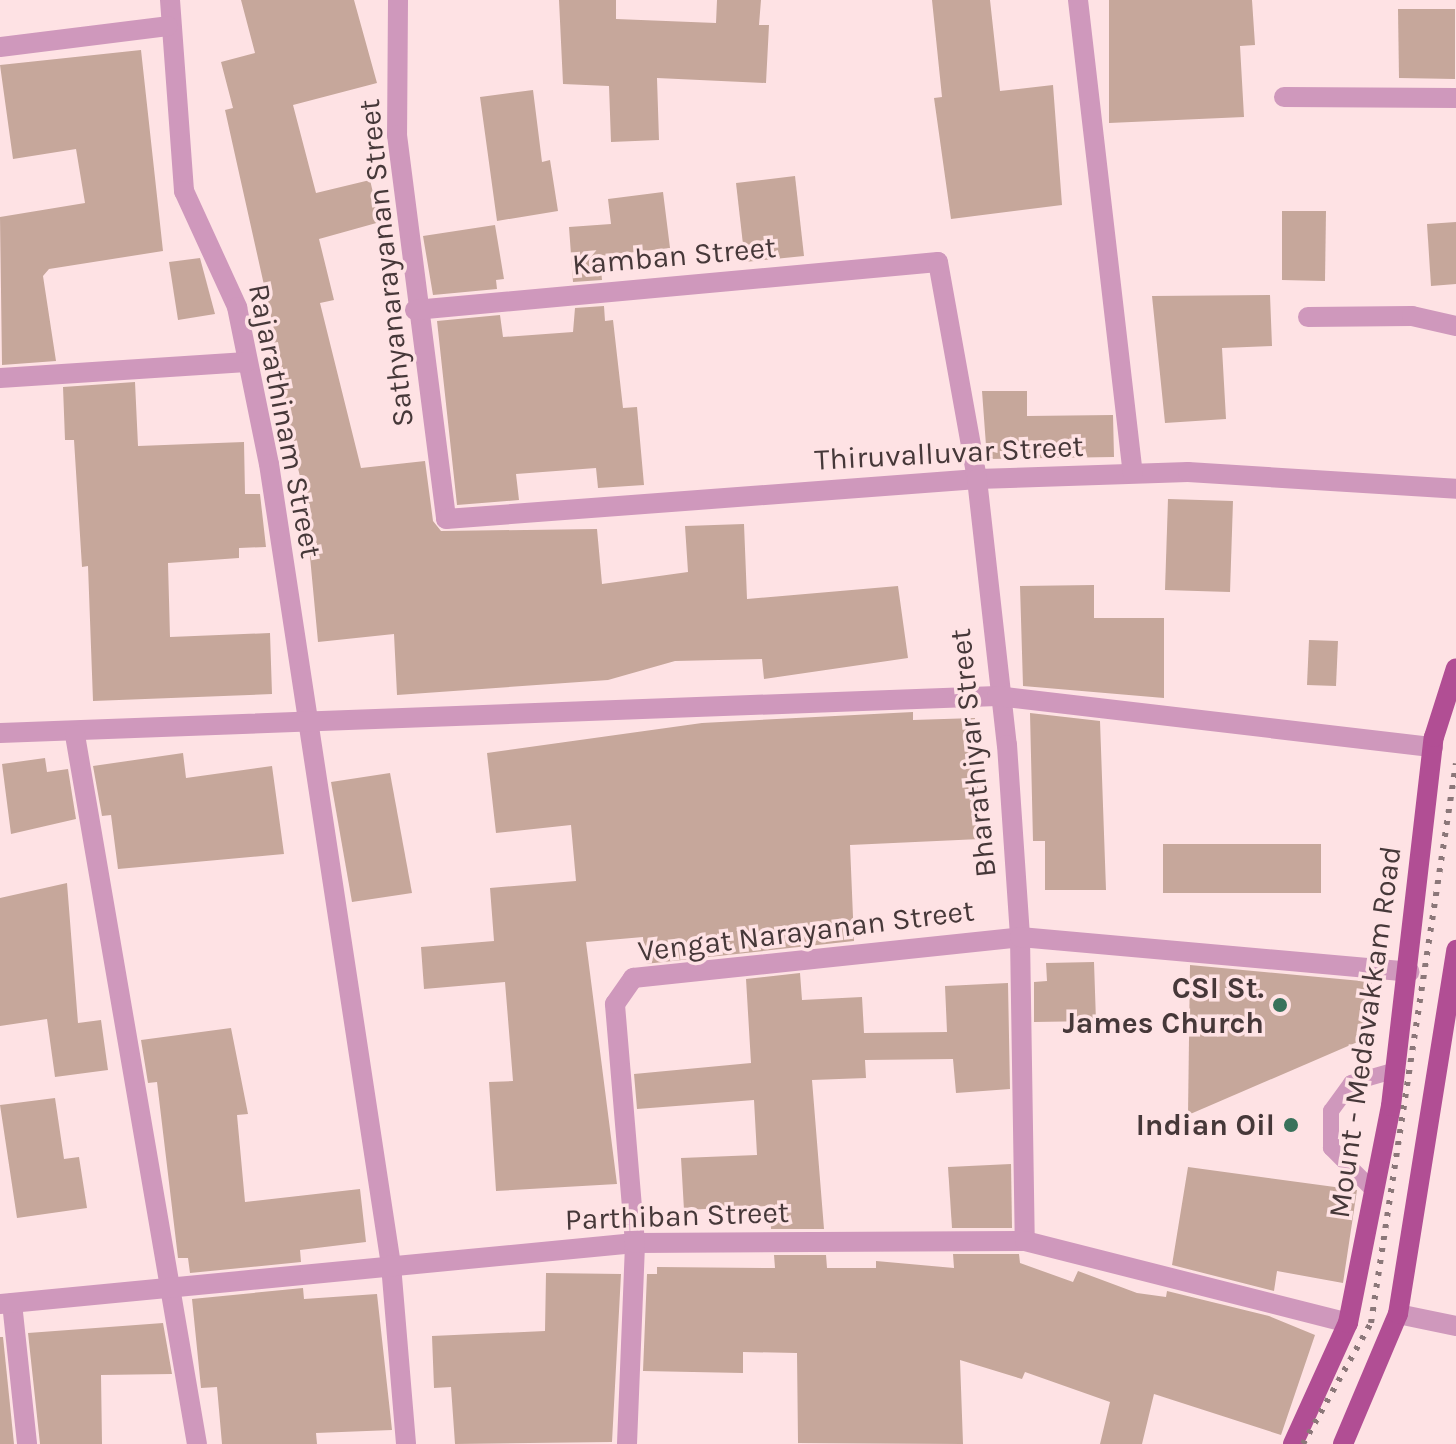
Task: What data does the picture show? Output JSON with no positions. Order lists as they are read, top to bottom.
{
  "streets": {
    "main road": ["Mount - Medavakkam Road"],
    "street": [
      "Kamban Street",
      "Sathyanarayanan Street",
      "Rajarathinam Street",
      "Thiruvalluvar Street",
      "Bharathiyar Street",
      "Vengat Narayanan Street",
      "Parthiban Street"
    ]
  },
  "crossings": [
    ["Kamban Street", "Sathyanarayanan Street"],
    ["Kamban Street", "Bharathiyar Street"],
    ["Sathyanarayanan Street", "Thiruvalluvar Street"],
    ["Rajarathinam Street", "Parthiban Street"],
    ["Thiruvalluvar Street", "Bharathiyar Street"],
    ["Bharathiyar Street", "Vengat Narayanan Street"],
    ["Bharathiyar Street", "Parthiban Street"],
    ["Vengat Narayanan Street", "Mount - Medavakkam Road"],
    ["Vengat Narayanan Street", "Parthiban Street"],
    ["Mount - Medavakkam Road", "Parthiban Street"]
  ],
  "places": ["CSI St. James Church", "Indian Oil"]
}
